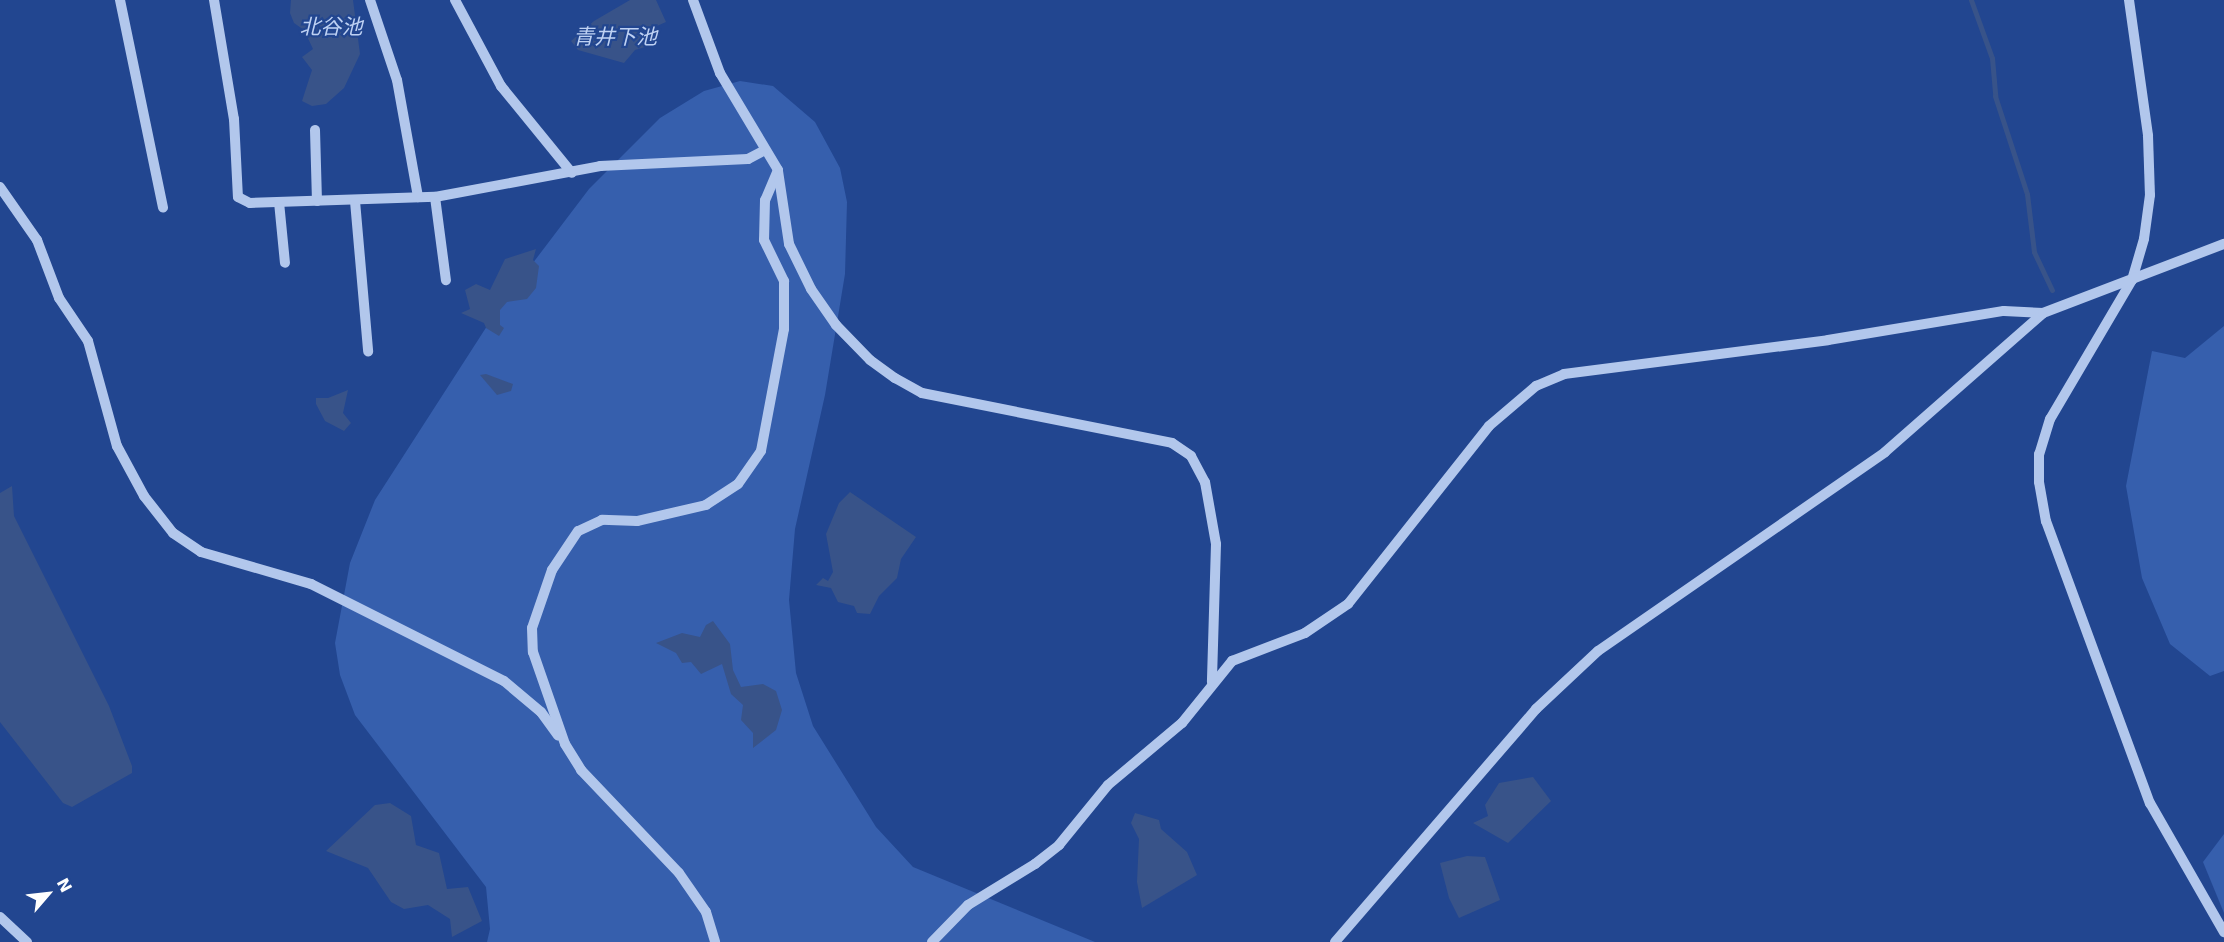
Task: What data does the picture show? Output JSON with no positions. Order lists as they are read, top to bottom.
{
  "water": ["北谷池", "青井下池"],
  "north": "top right"
}
